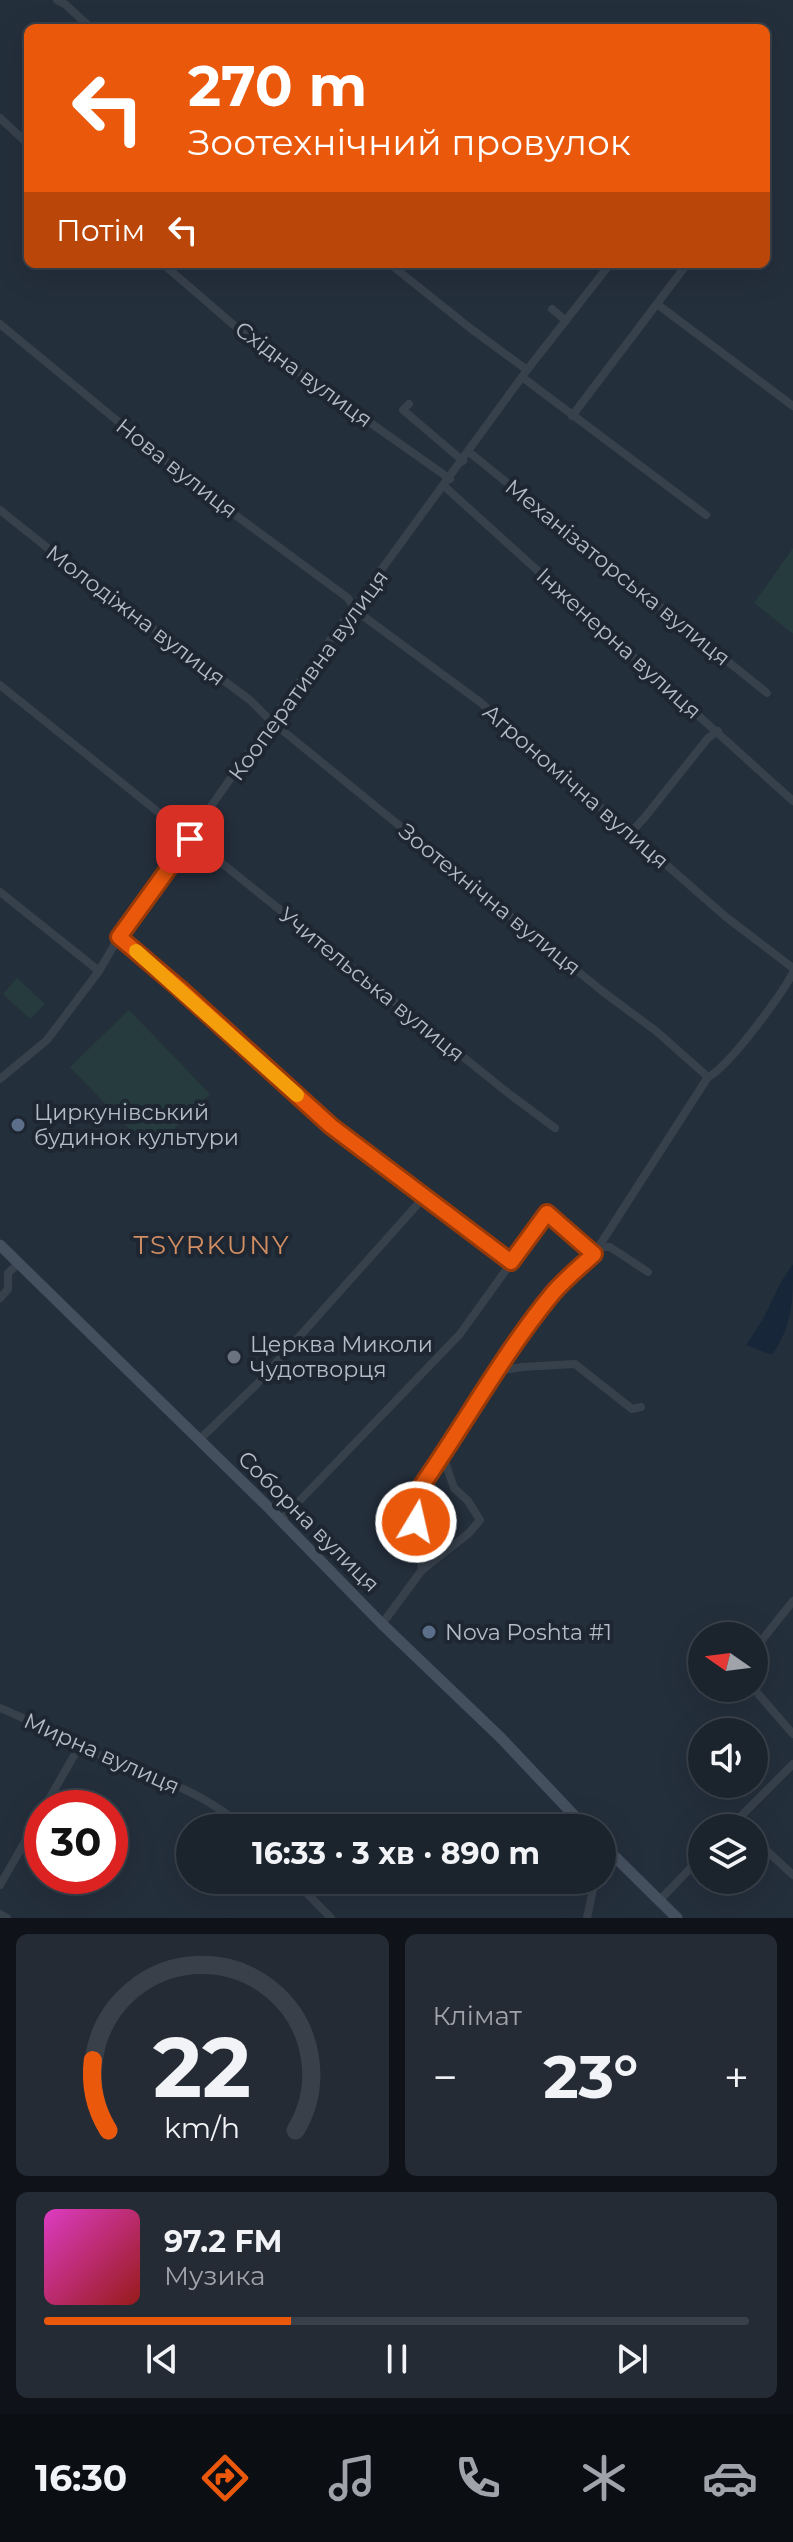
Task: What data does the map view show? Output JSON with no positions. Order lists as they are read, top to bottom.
{
  "streets": {
    "street": [
      "Східна вулиця",
      "Нова вулиця",
      "Механізаторська вулиця",
      "Молодіжна вулиця",
      "Інженерна вулиця",
      "Кооперативна вулиця",
      "Агрономічна вулиця",
      "Зоотехнічна вулиця",
      "Учительська вулиця",
      "Соборна вулиця",
      "Мирна вулиця"
    ]
  },
  "crossings": [
    ["Східна вулиця", "Інженерна вулиця"],
    ["Східна вулиця", "Кооперативна вулиця"],
    ["Нова вулиця", "Кооперативна вулиця"],
    ["Нова вулиця", "Агрономічна вулиця"],
    ["Механізаторська вулиця", "Кооперативна вулиця"],
    ["Молодіжна вулиця", "Кооперативна вулиця"],
    ["Молодіжна вулиця", "Зоотехнічна вулиця"],
    ["Інженерна вулиця", "Кооперативна вулиця"],
    ["Кооперативна вулиця", "Агрономічна вулиця"],
    ["Кооперативна вулиця", "Зоотехнічна вулиця"],
    ["Кооперативна вулиця", "Учительська вулиця"]
  ],
  "districts": ["TSYRKUNY"],
  "places": ["Циркунівський будинок культури", "Церква Миколи Чудотворця", "Nova Poshta #1"],
  "north": "left",
  "page": {
    "turn": ["270 m", "Зоотехнічний провулок"],
    "then": "Потім",
    "limit": "30",
    "trip": "16:33 · 3 хв · 890 m",
    "tile": "Клімат",
    "heat": ["−", "23°", "+"],
    "song": ["97.2 FM", "Музика"],
    "tabs": "16:30",
    "gauge": ["22", "km/h"]
  }
}
